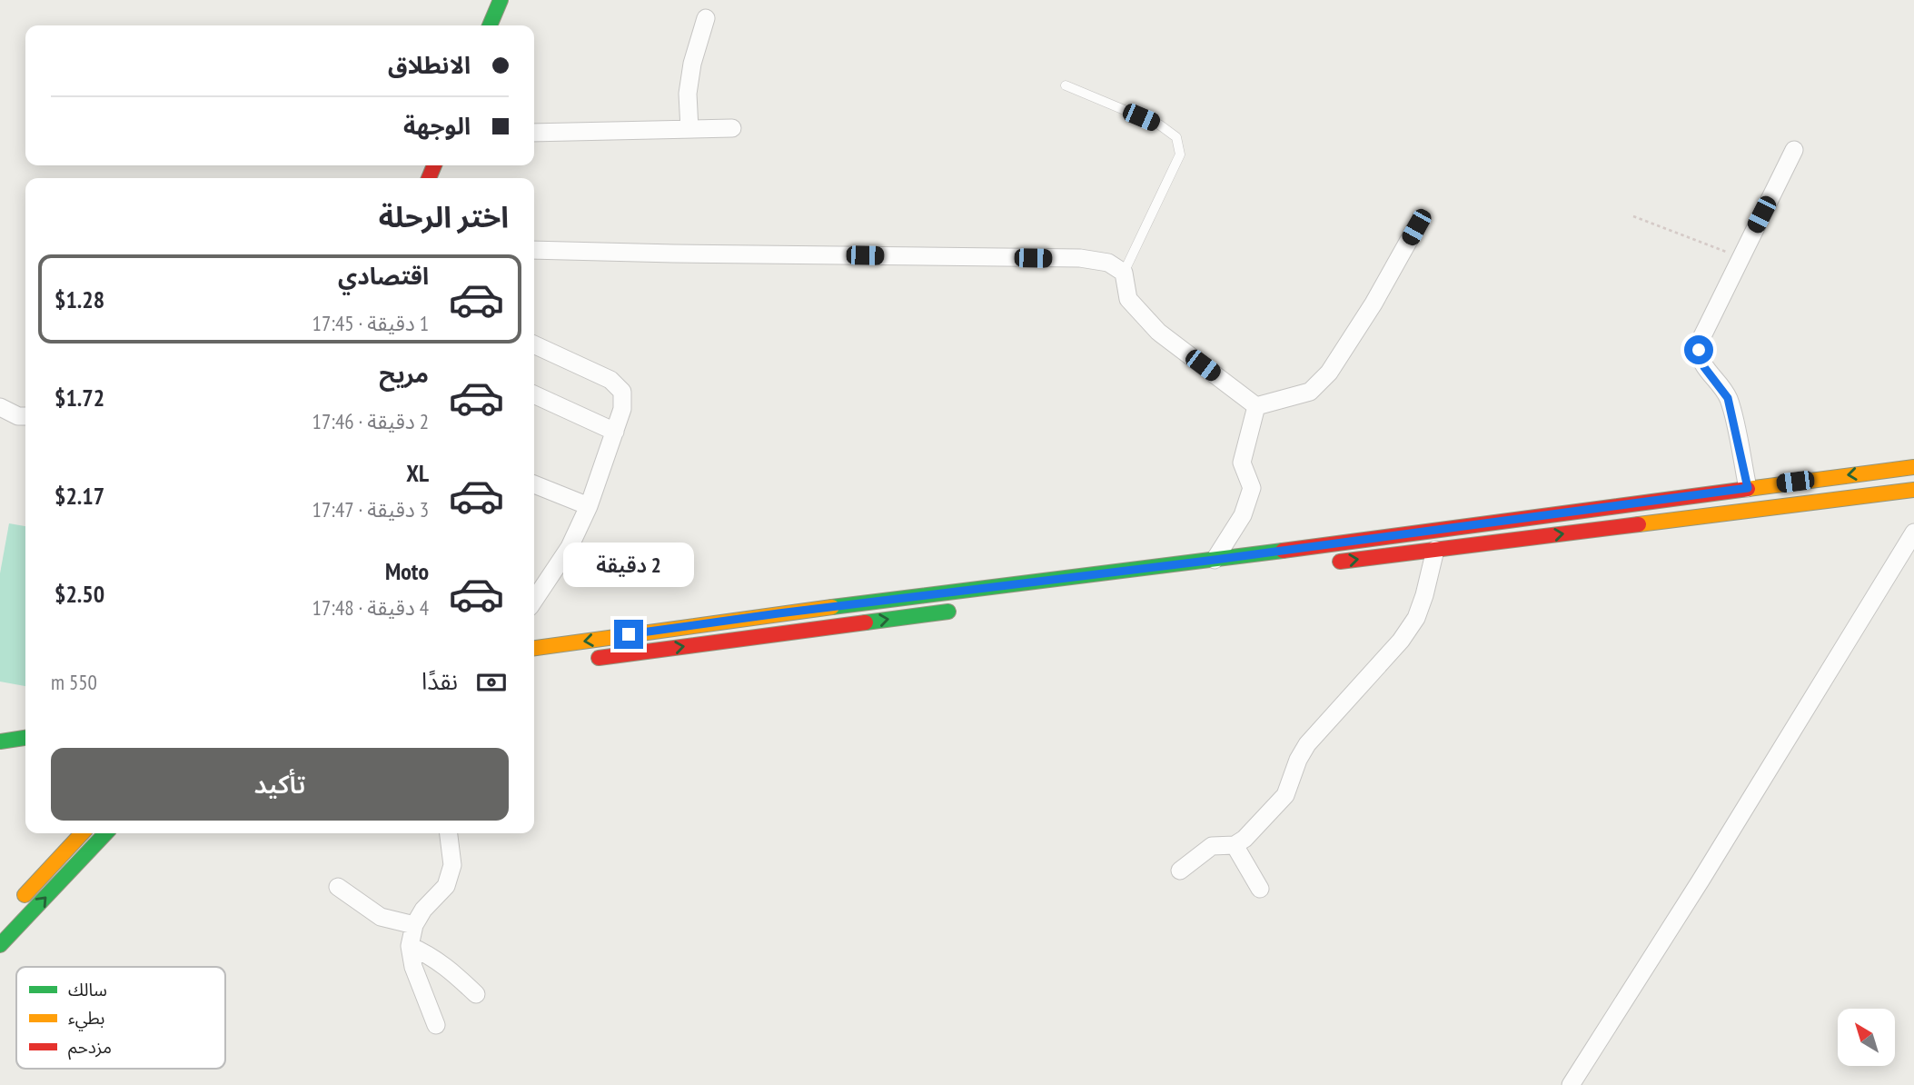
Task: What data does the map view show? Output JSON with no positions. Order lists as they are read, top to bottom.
{
  "legend": ["سالك", "بطيء", "مزدحم"],
  "north": "top left",
  "page": {
    "banner": ["الانطلاق", "الوجهة"],
    "heading": "اختر الرحلة",
    "list": [
      {
        "name": "اقتصادي",
        "note": "1 دقيقة · 17:45",
        "value": "$1.28"
      },
      {
        "name": "مريح",
        "note": "2 دقيقة · 17:46",
        "value": "$1.72"
      },
      {
        "name": "XL",
        "note": "3 دقيقة · 17:47",
        "value": "$2.17"
      },
      {
        "name": "Moto",
        "note": "4 دقيقة · 17:48",
        "value": "$2.50"
      }
    ],
    "bubble": "2 دقيقة",
    "pay": ["نقدًا", "550 m"],
    "buttons": "تأكيد"
  }
}
